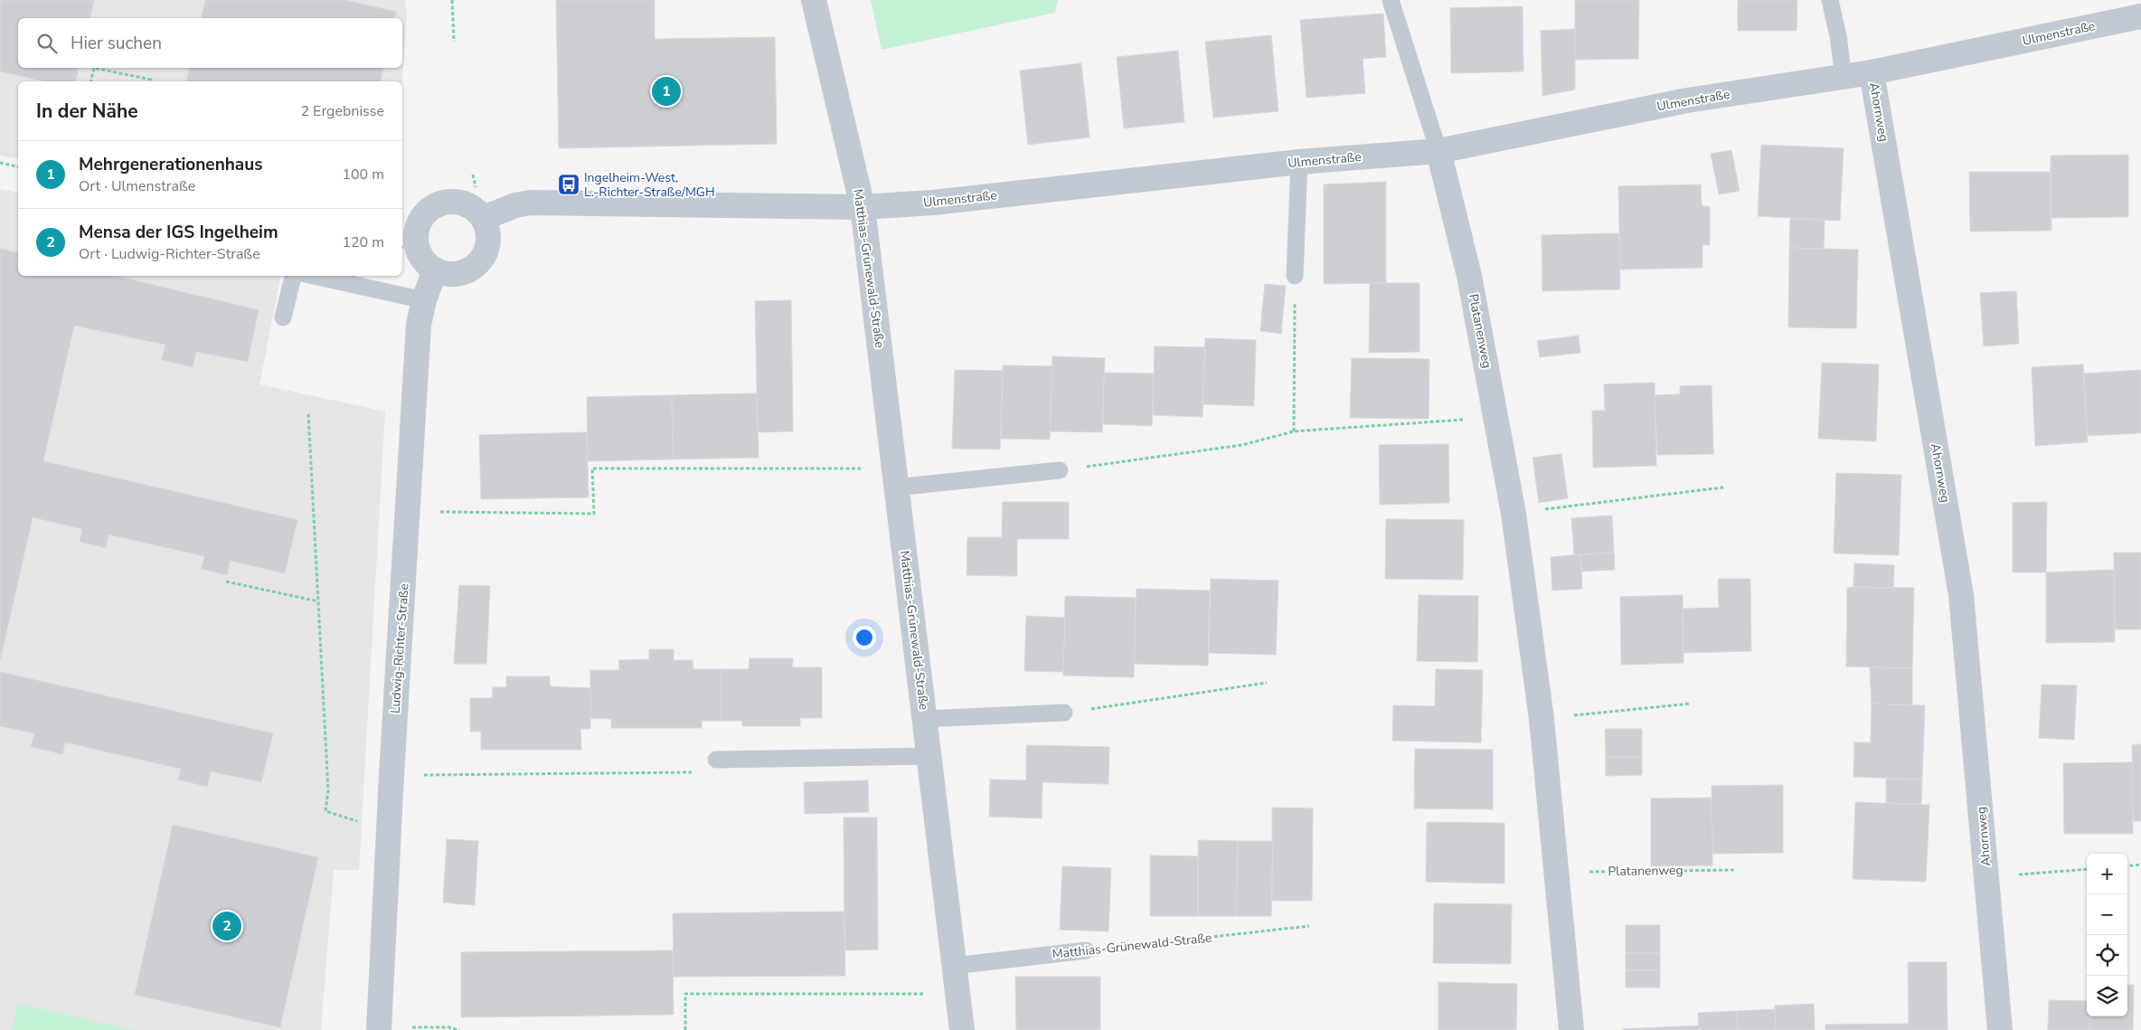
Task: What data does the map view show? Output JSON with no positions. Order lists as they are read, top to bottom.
{
  "streets": {
    "street": [
      "Ulmenstraße",
      "Ahornweg",
      "Matthias-Grünewald-Straße",
      "Platanenweg",
      "Ludwig-Richter-Straße"
    ]
  },
  "crossings": [
    ["Ulmenstraße", "Ahornweg"],
    ["Ulmenstraße", "Matthias-Grünewald-Straße"],
    ["Ulmenstraße", "Platanenweg"],
    ["Ulmenstraße", "Ludwig-Richter-Straße"]
  ],
  "places": {
    "bus stop": ["Ingelheim-West, L.-Richter-Straße/MGH"]
  },
  "page": {
    "search": "Hier suchen",
    "pins": ["1", "2"],
    "heading": ["In der Nähe", "2 Ergebnisse"],
    "list": [
      {
        "mark": "1",
        "name": "Mehrgenerationenhaus",
        "note": "Ort · Ulmenstraße",
        "value": "100 m"
      },
      {
        "mark": "2",
        "name": "Mensa der IGS Ingelheim",
        "note": "Ort · Ludwig-Richter-Straße",
        "value": "120 m"
      }
    ],
    "map_buttons": ["+", "−"]
  }
}
